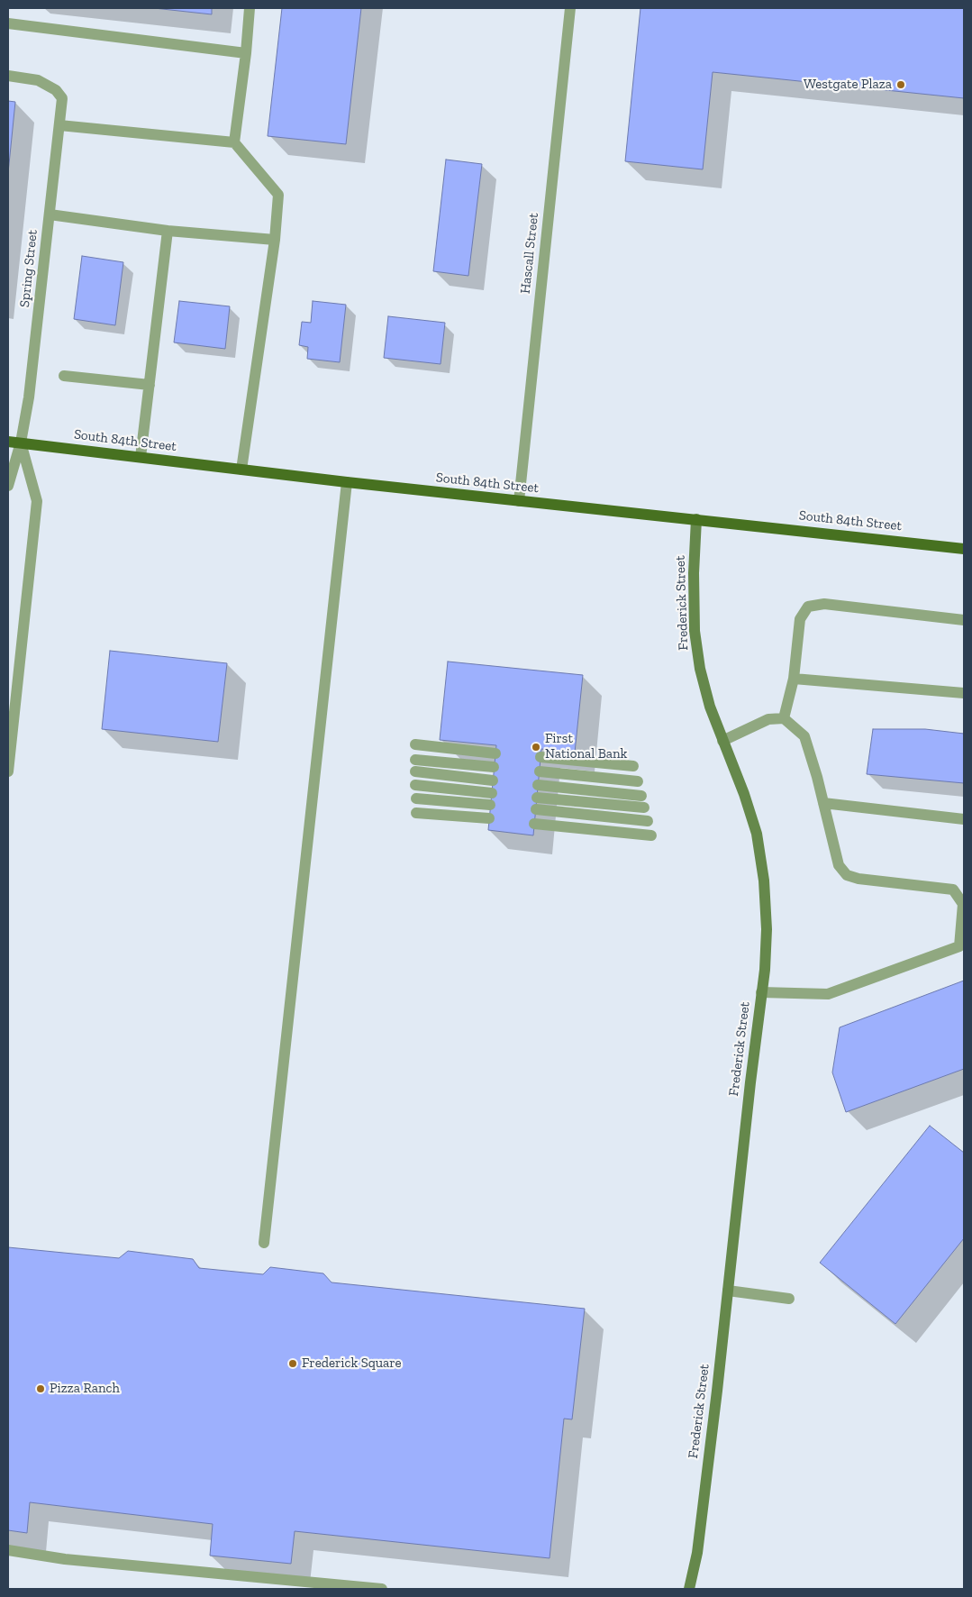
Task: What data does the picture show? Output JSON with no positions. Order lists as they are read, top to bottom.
{
  "streets": {
    "main road": ["South 84th Street", "Frederick Street"],
    "street": ["Hascall Street", "Spring Street"]
  },
  "crossings": [
    ["Hascall Street", "South 84th Street"],
    ["Spring Street", "South 84th Street"],
    ["South 84th Street", "Frederick Street"]
  ],
  "places": [
    "Westgate Plaza",
    "First National Bank",
    "Frederick Square",
    "Pizza Ranch"
  ]
}
